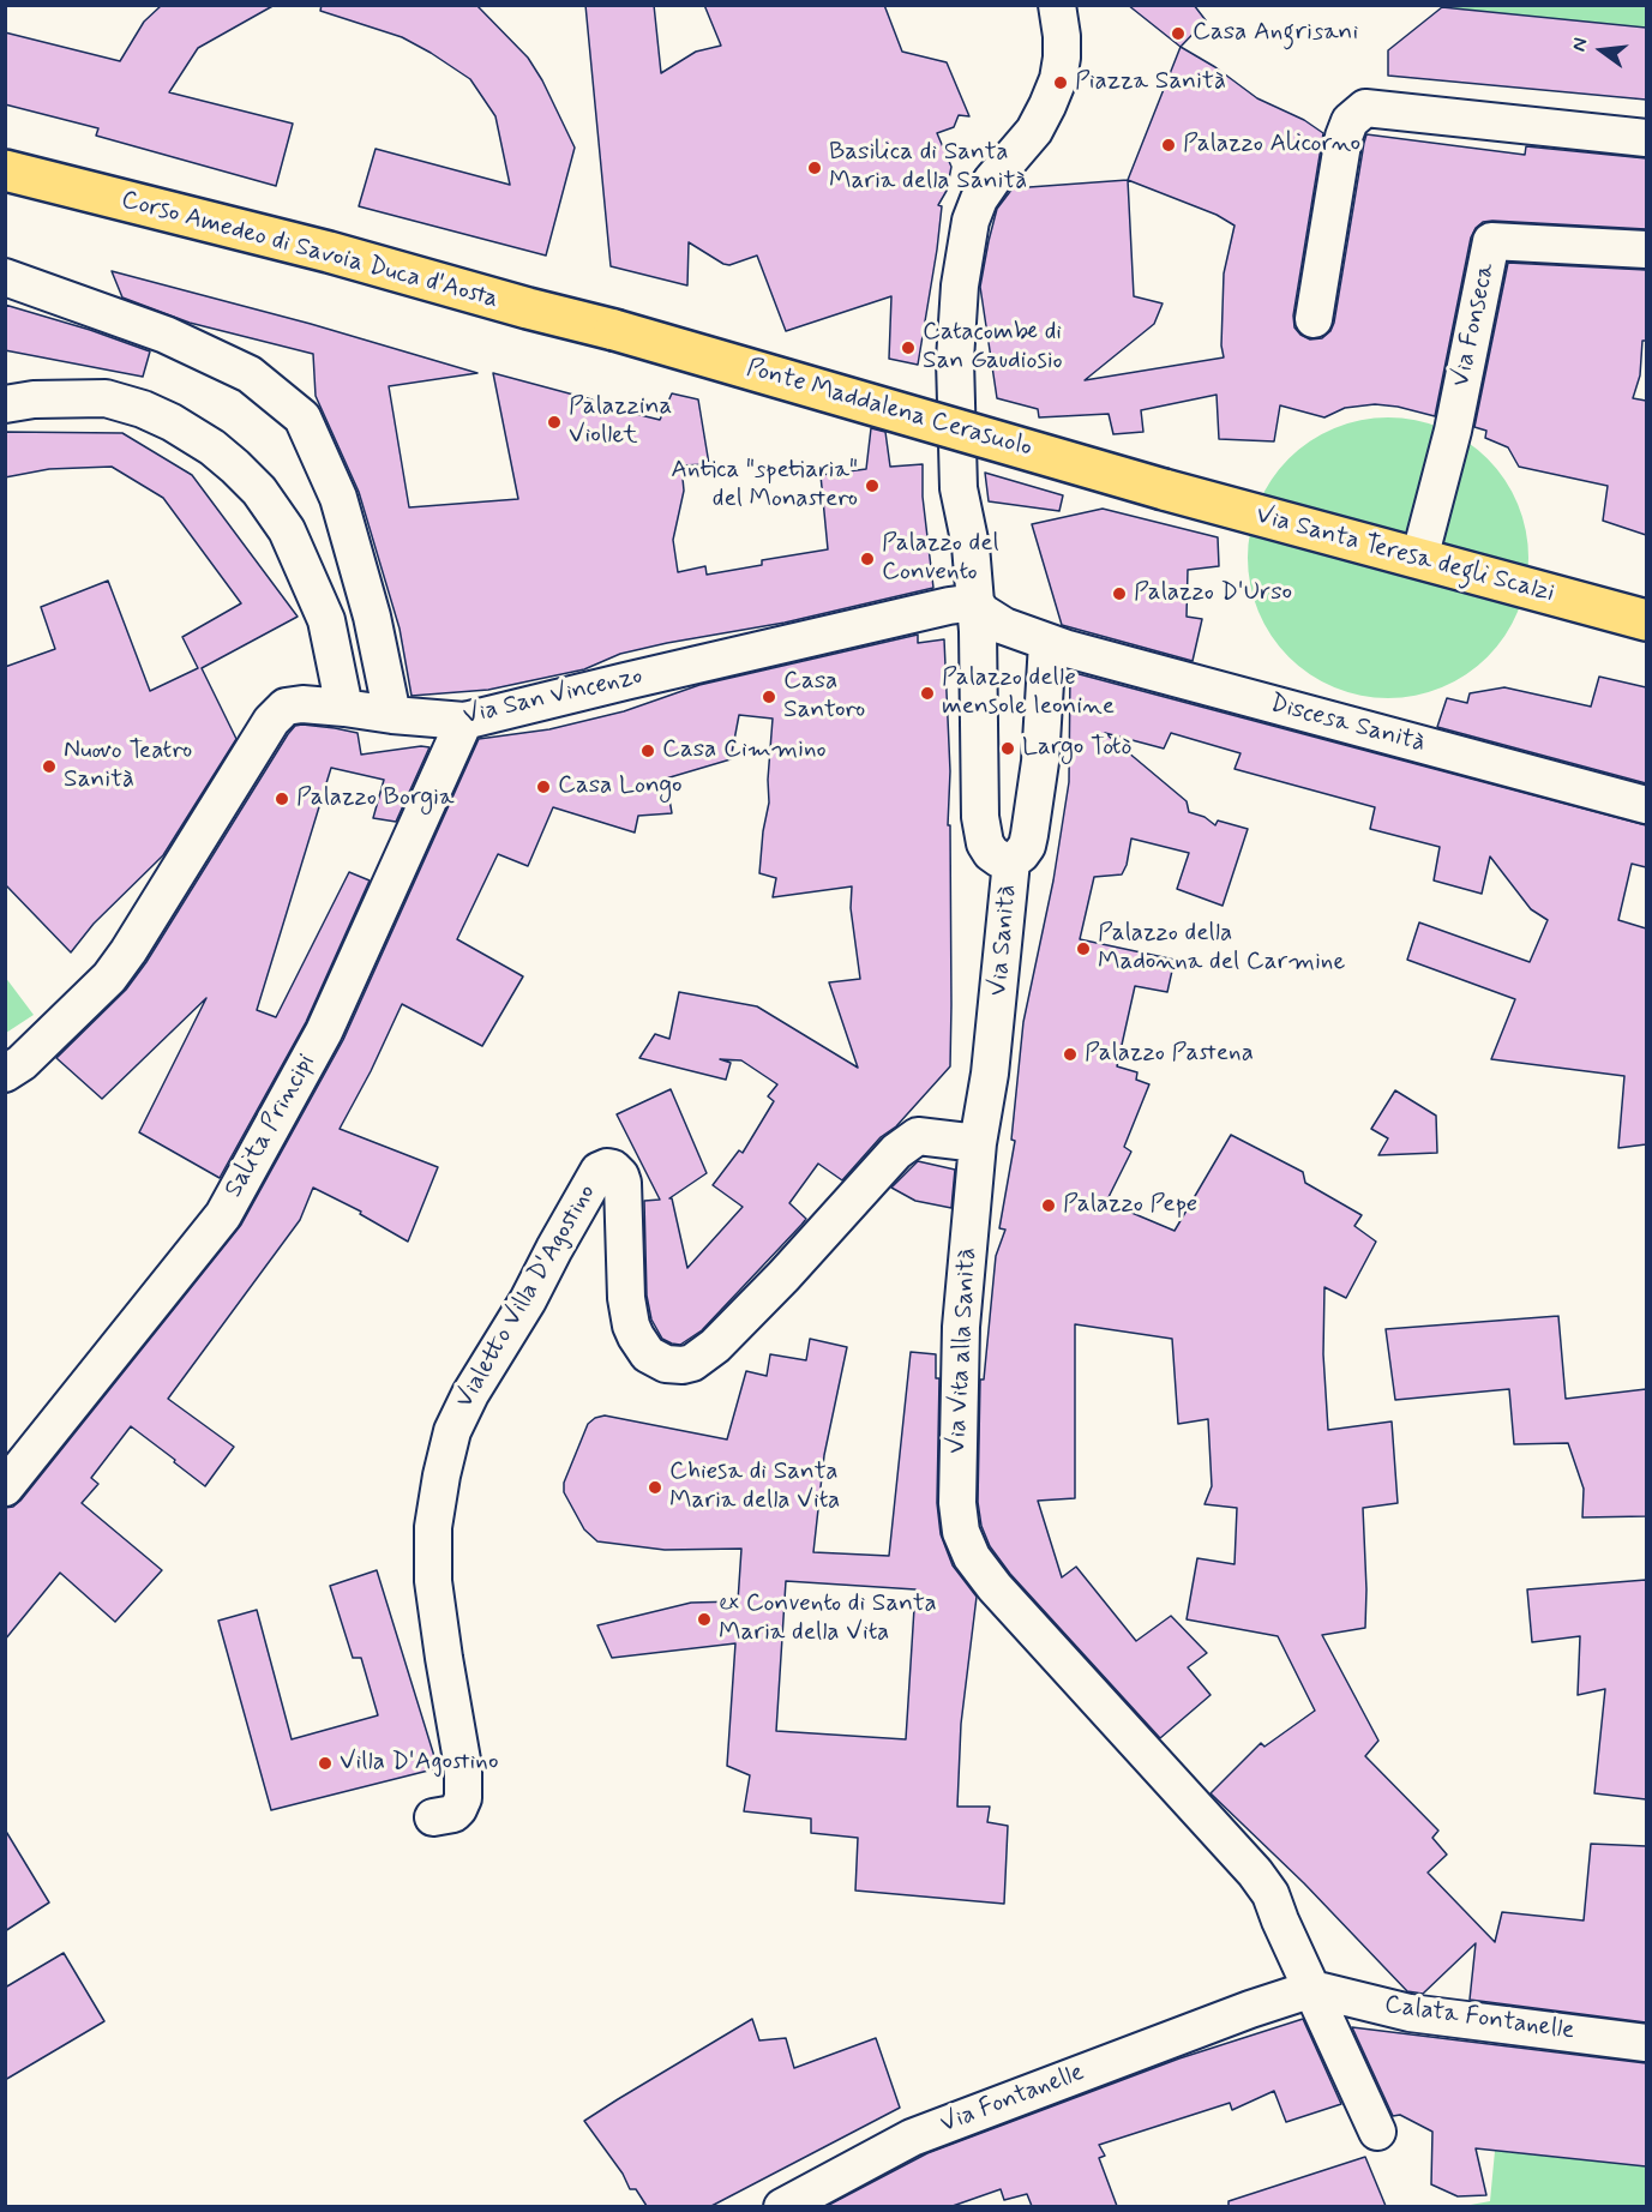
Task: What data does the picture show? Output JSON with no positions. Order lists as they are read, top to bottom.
{
  "streets": {
    "main road": ["Corso Amedeo di Savoia Duca d'Aosta", "Ponte Maddalena Cerasuolo", "Via Santa Teresa degli Scalzi"],
    "street": [
      "Via Fonseca",
      "Via San Vincenzo",
      "Discesa Sanità",
      "Via Sanità",
      "Salita Principi",
      "Vialetto Villa D'Agostino",
      "Via Vita alla Sanità",
      "Calata Fontanelle",
      "Via Fontanelle"
    ]
  },
  "crossings": [
    ["Corso Amedeo di Savoia Duca d'Aosta", "Ponte Maddalena Cerasuolo"],
    ["Via Fonseca", "Via Santa Teresa degli Scalzi"],
    ["Ponte Maddalena Cerasuolo", "Via Santa Teresa degli Scalzi"],
    ["Via San Vincenzo", "Salita Principi"],
    ["Via Sanità", "Via Vita alla Sanità"],
    ["Vialetto Villa D'Agostino", "Via Vita alla Sanità"],
    ["Calata Fontanelle", "Via Fontanelle"]
  ],
  "places": [
    "Casa Angrisani",
    "Piazza Sanità",
    "Palazzo Alicorno",
    "Basilica di Santa Maria della Sanità",
    "Catacombe di San Gaudiosio",
    "Palazzina Viollet",
    "Antica \"spetiaria\" del Monastero",
    "Palazzo del Convento",
    "Palazzo D'Urso",
    "Palazzo delle mensole leonine",
    "Casa Santoro",
    "Largo Totò",
    "Casa Cimmino",
    "Nuovo Teatro Sanità",
    "Casa Longo",
    "Palazzo Borgia",
    "Palazzo della Madonna del Carmine",
    "Palazzo Pastena",
    "Palazzo Pepe",
    "Chiesa di Santa Maria della Vita",
    "ex Convento di Santa Maria della Vita",
    "Villa D'Agostino"
  ],
  "north": "left"
}
